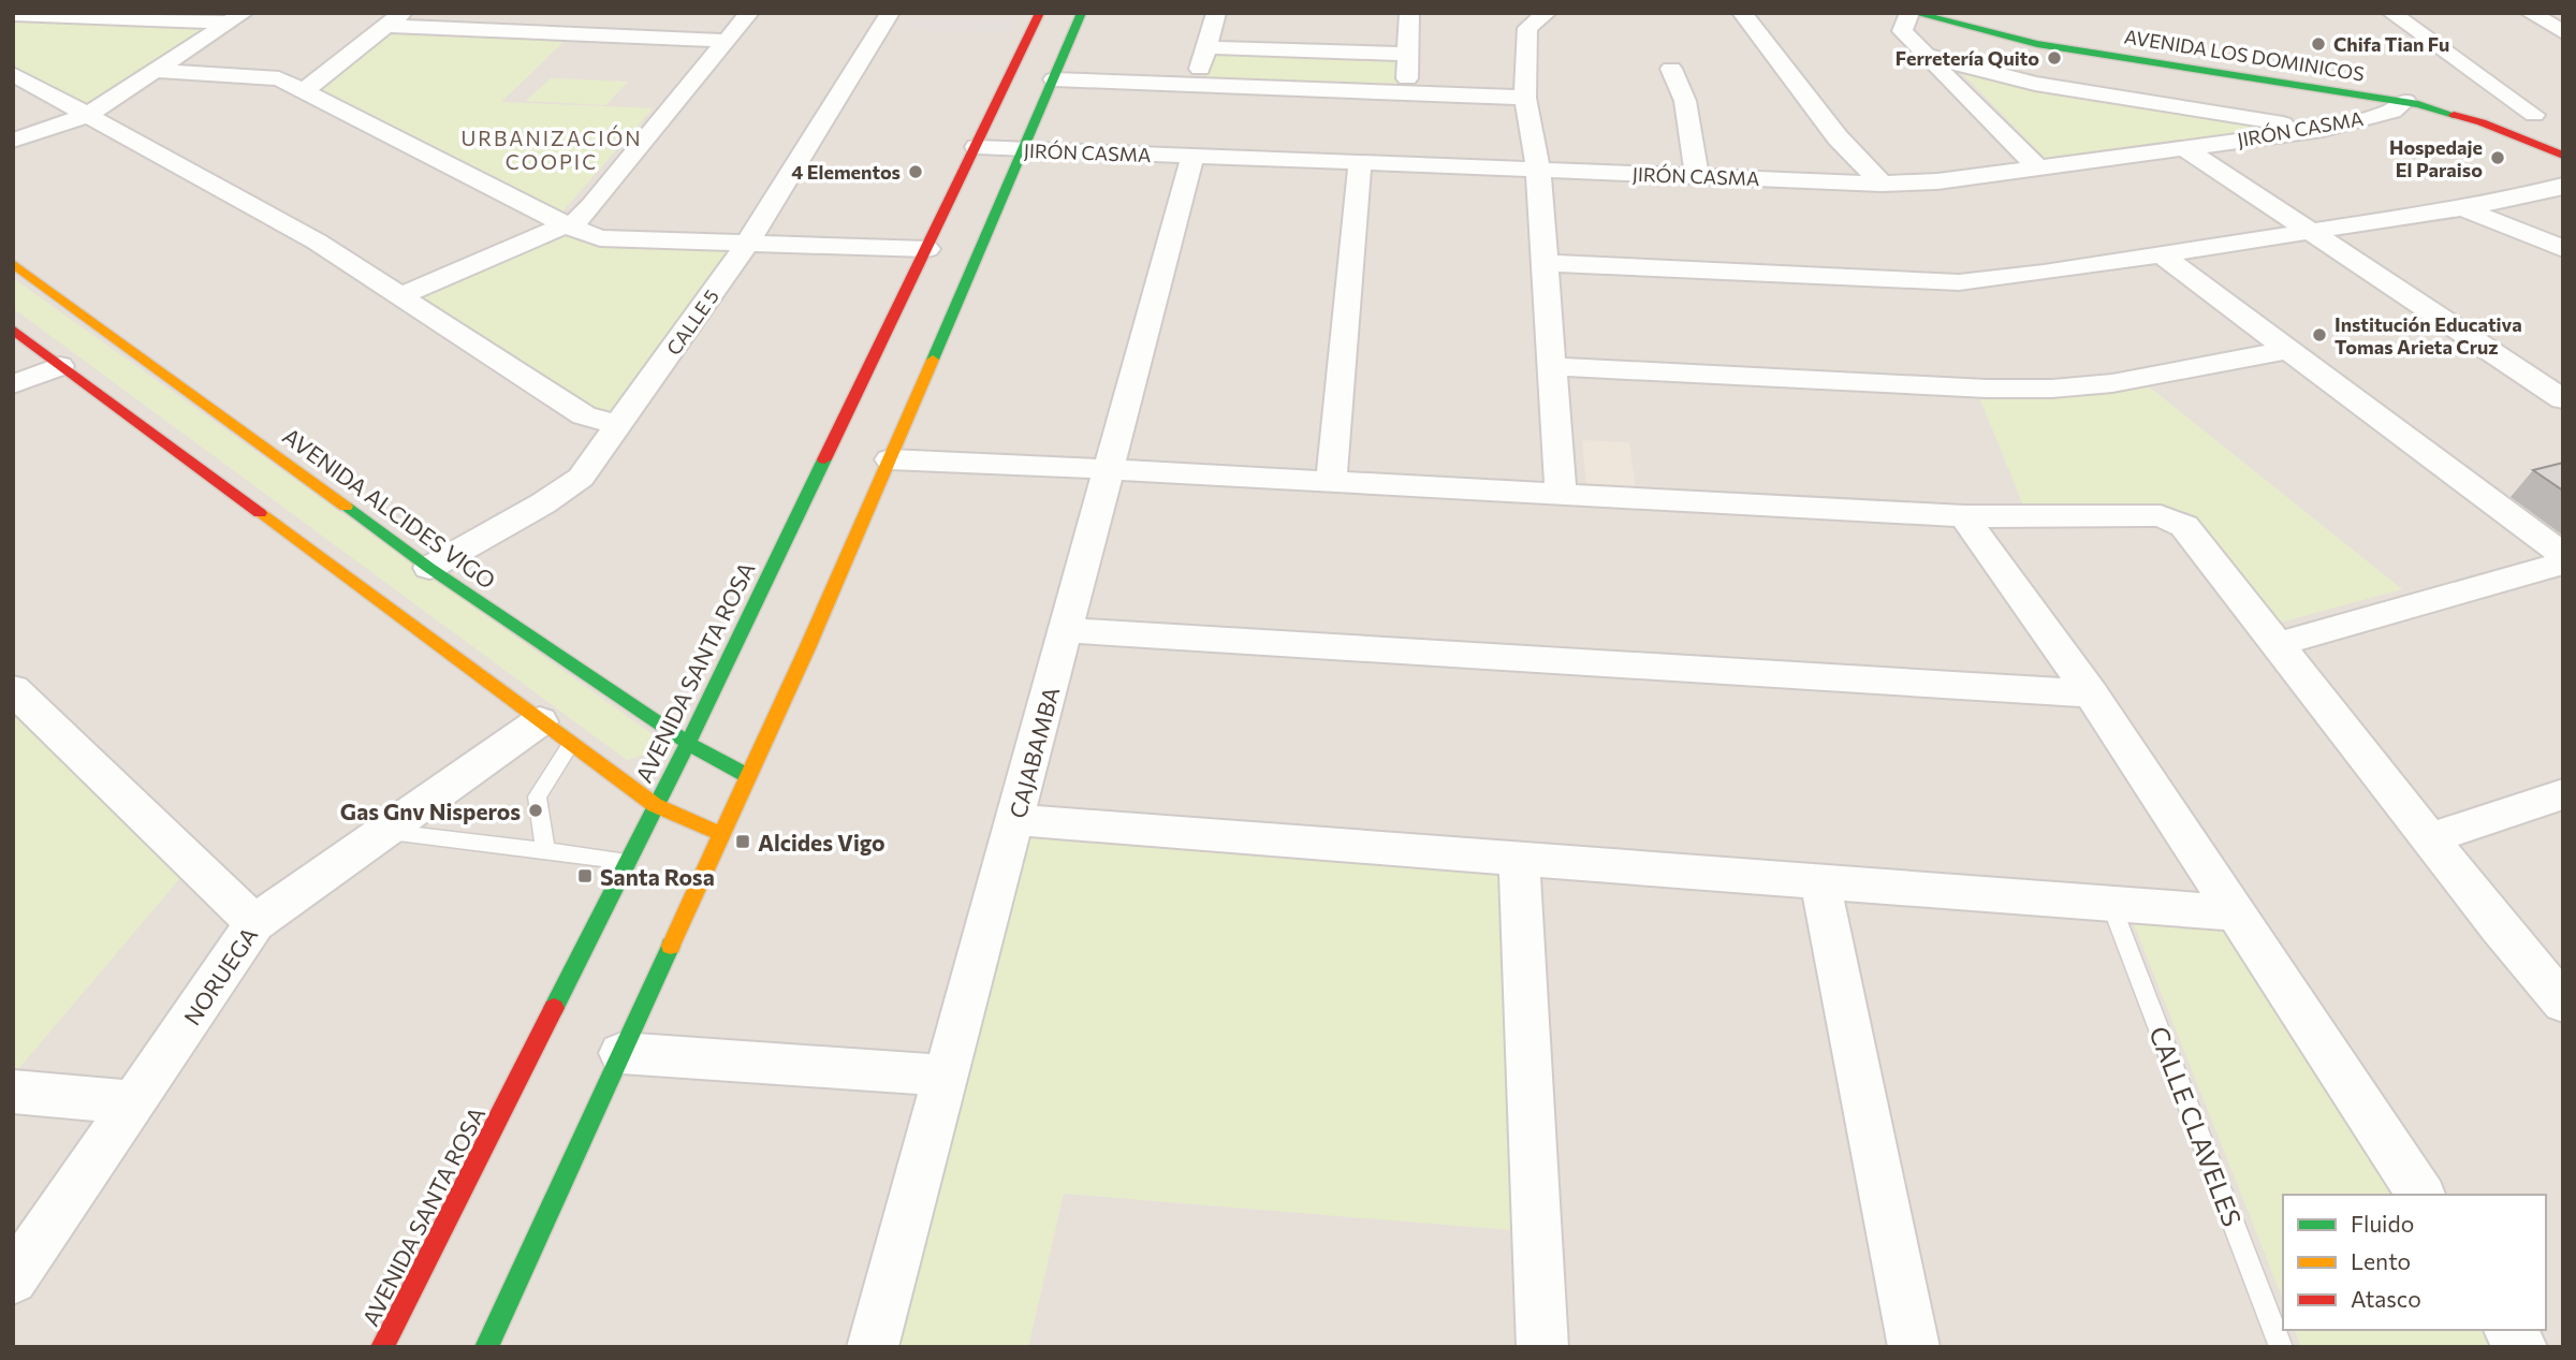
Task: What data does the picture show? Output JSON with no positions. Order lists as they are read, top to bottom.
{
  "streets": {
    "main road": ["AVENIDA LOS DOMINICOS", "AVENIDA ALCIDES VIGO", "AVENIDA SANTA ROSA"],
    "street": [
      "JIRÓN CASMA",
      "CALLE 5",
      "CAJABAMBA",
      "NORUEGA"
    ],
    "lane": ["CALLE CLAVELES"]
  },
  "crossings": [
    ["AVENIDA LOS DOMINICOS", "JIRÓN CASMA"],
    ["JIRÓN CASMA", "AVENIDA SANTA ROSA"],
    ["JIRÓN CASMA", "CAJABAMBA"],
    ["CALLE 5", "AVENIDA ALCIDES VIGO"],
    ["AVENIDA ALCIDES VIGO", "AVENIDA SANTA ROSA"]
  ],
  "districts": ["URBANIZACIÓN COOPIC"],
  "places": {
    "other": [
      "Chifa Tian Fu",
      "Ferretería Quito",
      "Hospedaje El Paraiso",
      "4 Elementos",
      "Institución Educativa Tomas Arieta Cruz",
      "Gas Gnv Nisperos"
    ],
    "transit": ["Alcides Vigo", "Santa Rosa"]
  },
  "legend": ["Fluido", "Lento", "Atasco"]
}
